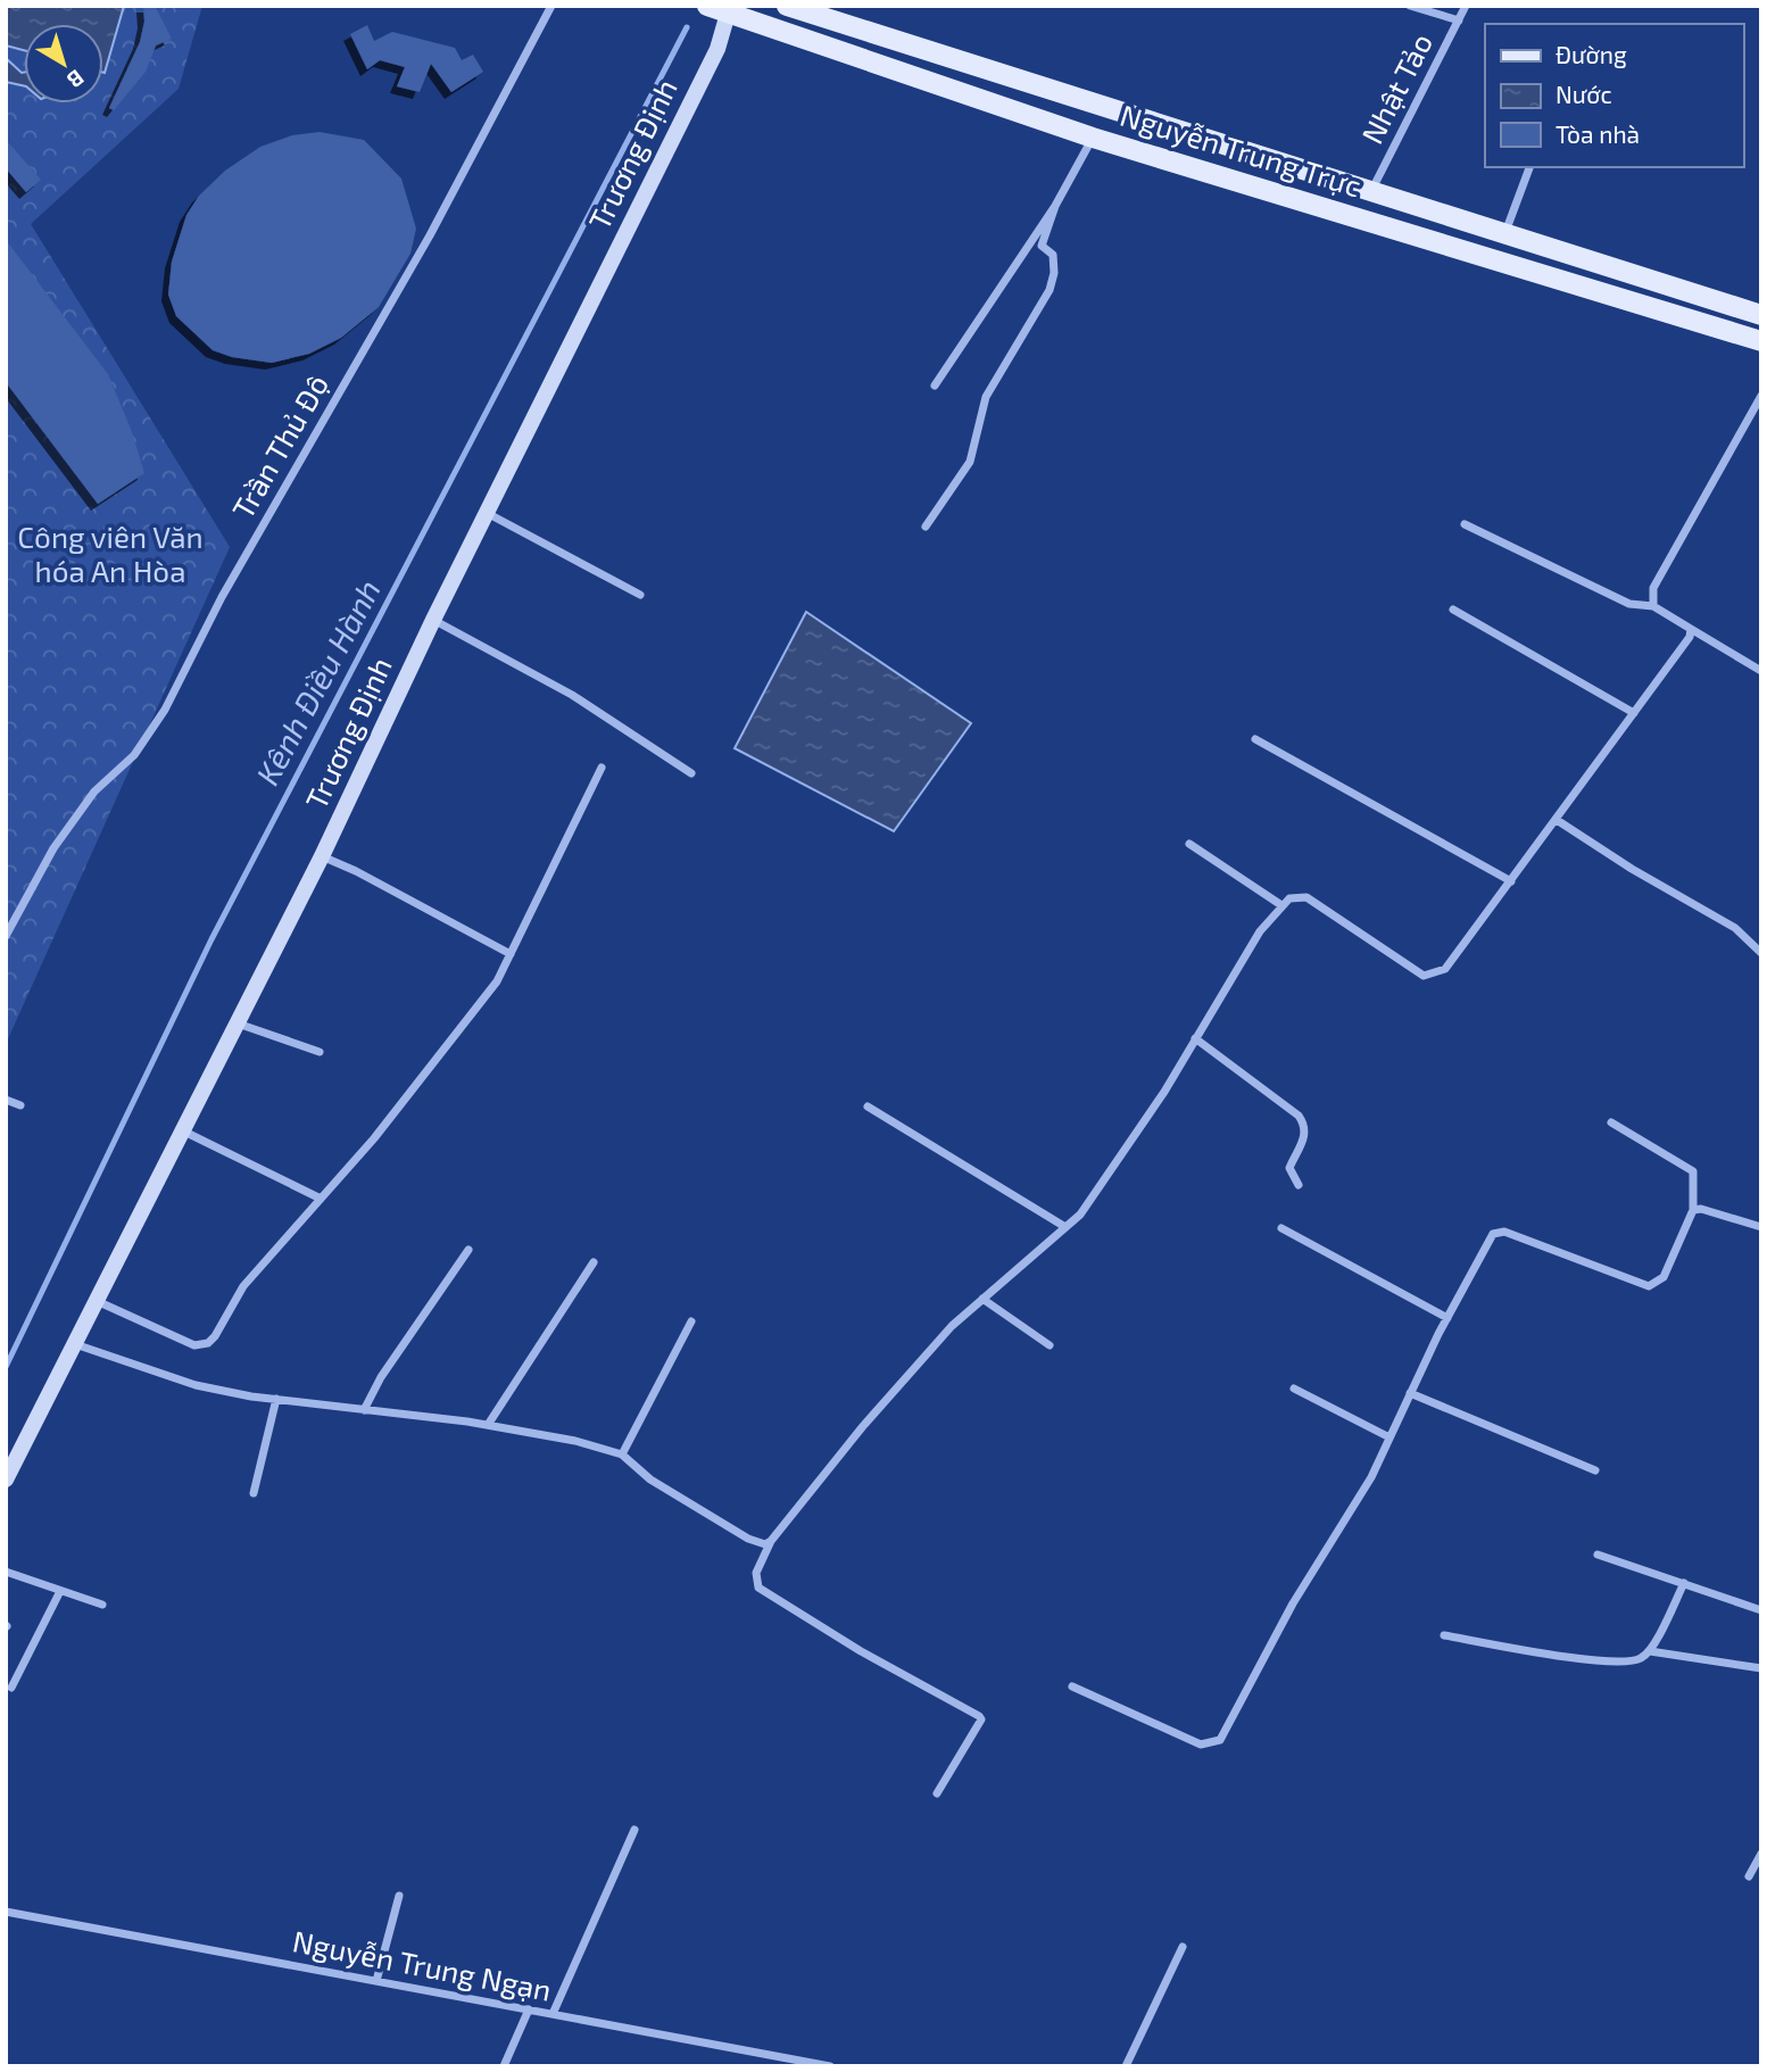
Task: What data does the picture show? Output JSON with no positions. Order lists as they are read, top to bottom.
{
  "streets": {
    "main road": ["Nguyễn Trung Trực"],
    "street": [
      "Nhật Tảo",
      "Trương Định",
      "Trần Thủ Độ",
      "Nguyễn Trung Ngạn"
    ]
  },
  "crossings": [
    ["Nhật Tảo", "Nguyễn Trung Trực"],
    ["Nguyễn Trung Trực", "Trương Định"]
  ],
  "water": ["Kênh Điều Hành"],
  "parks": ["Công viên Văn hóa An Hòa"],
  "legend": ["Đường", "Nước", "Tòa nhà"],
  "north": "bottom right"
}
